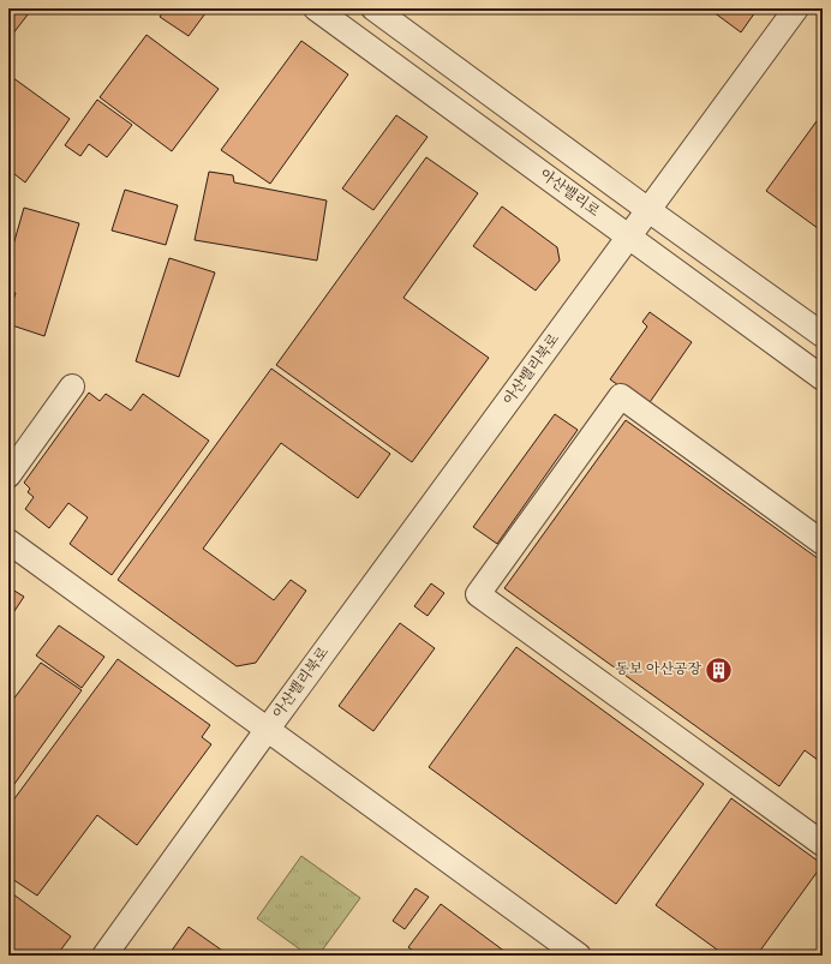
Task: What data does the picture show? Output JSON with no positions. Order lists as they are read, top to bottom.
{
  "streets": {
    "street": ["아산밸리로", "아산밸리북로"]
  },
  "crossings": [
    ["아산밸리로", "아산밸리북로"]
  ],
  "places": {
    "building": ["동보 아산공장"]
  }
}
